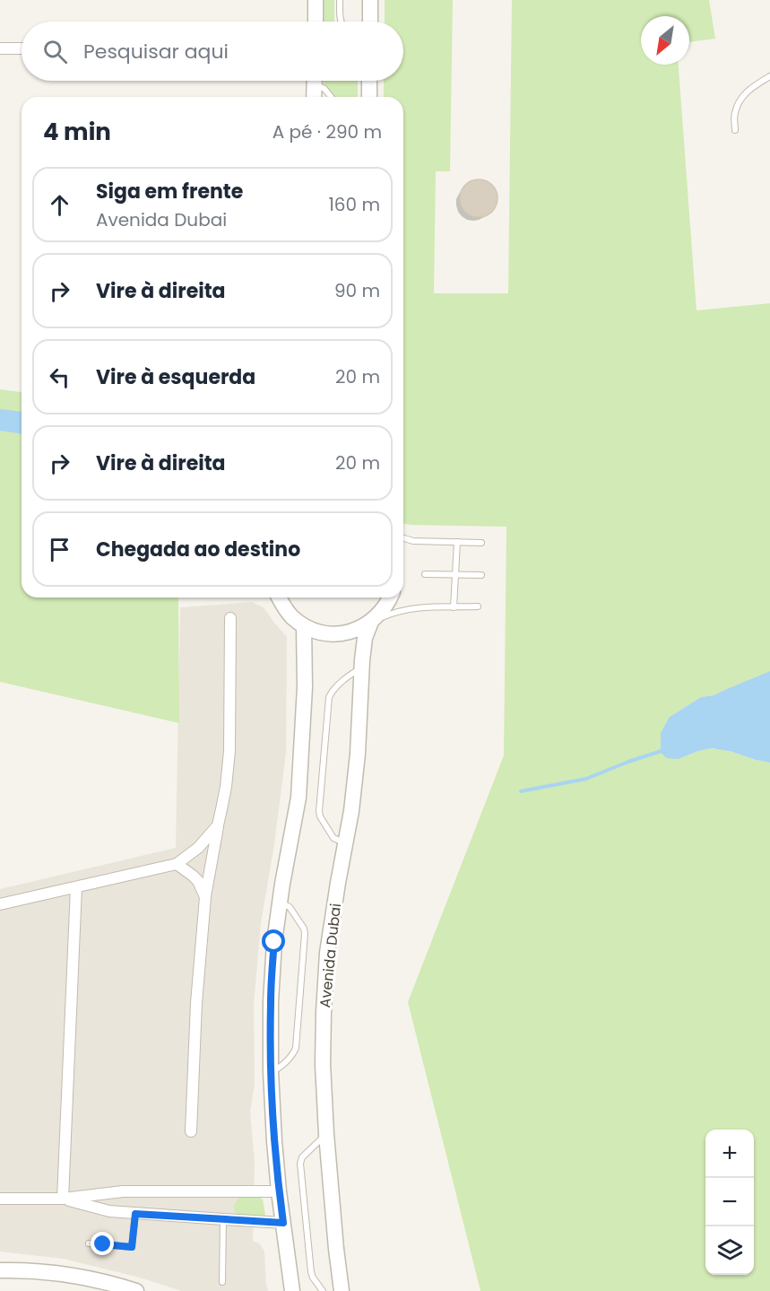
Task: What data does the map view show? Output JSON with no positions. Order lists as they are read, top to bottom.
{
  "streets": {
    "street": ["Avenida Dubai"]
  },
  "north": "bottom left",
  "page": {
    "search": "Pesquisar aqui",
    "heading": ["4 min", "A pé · 290 m"],
    "list": [
      ["Siga em frente", "Avenida Dubai", "160 m"],
      ["Vire à direita", "90 m"],
      ["Vire à esquerda", "20 m"],
      ["Vire à direita", "20 m"],
      "Chegada ao destino"
    ],
    "map_buttons": ["+", "−"]
  }
}
